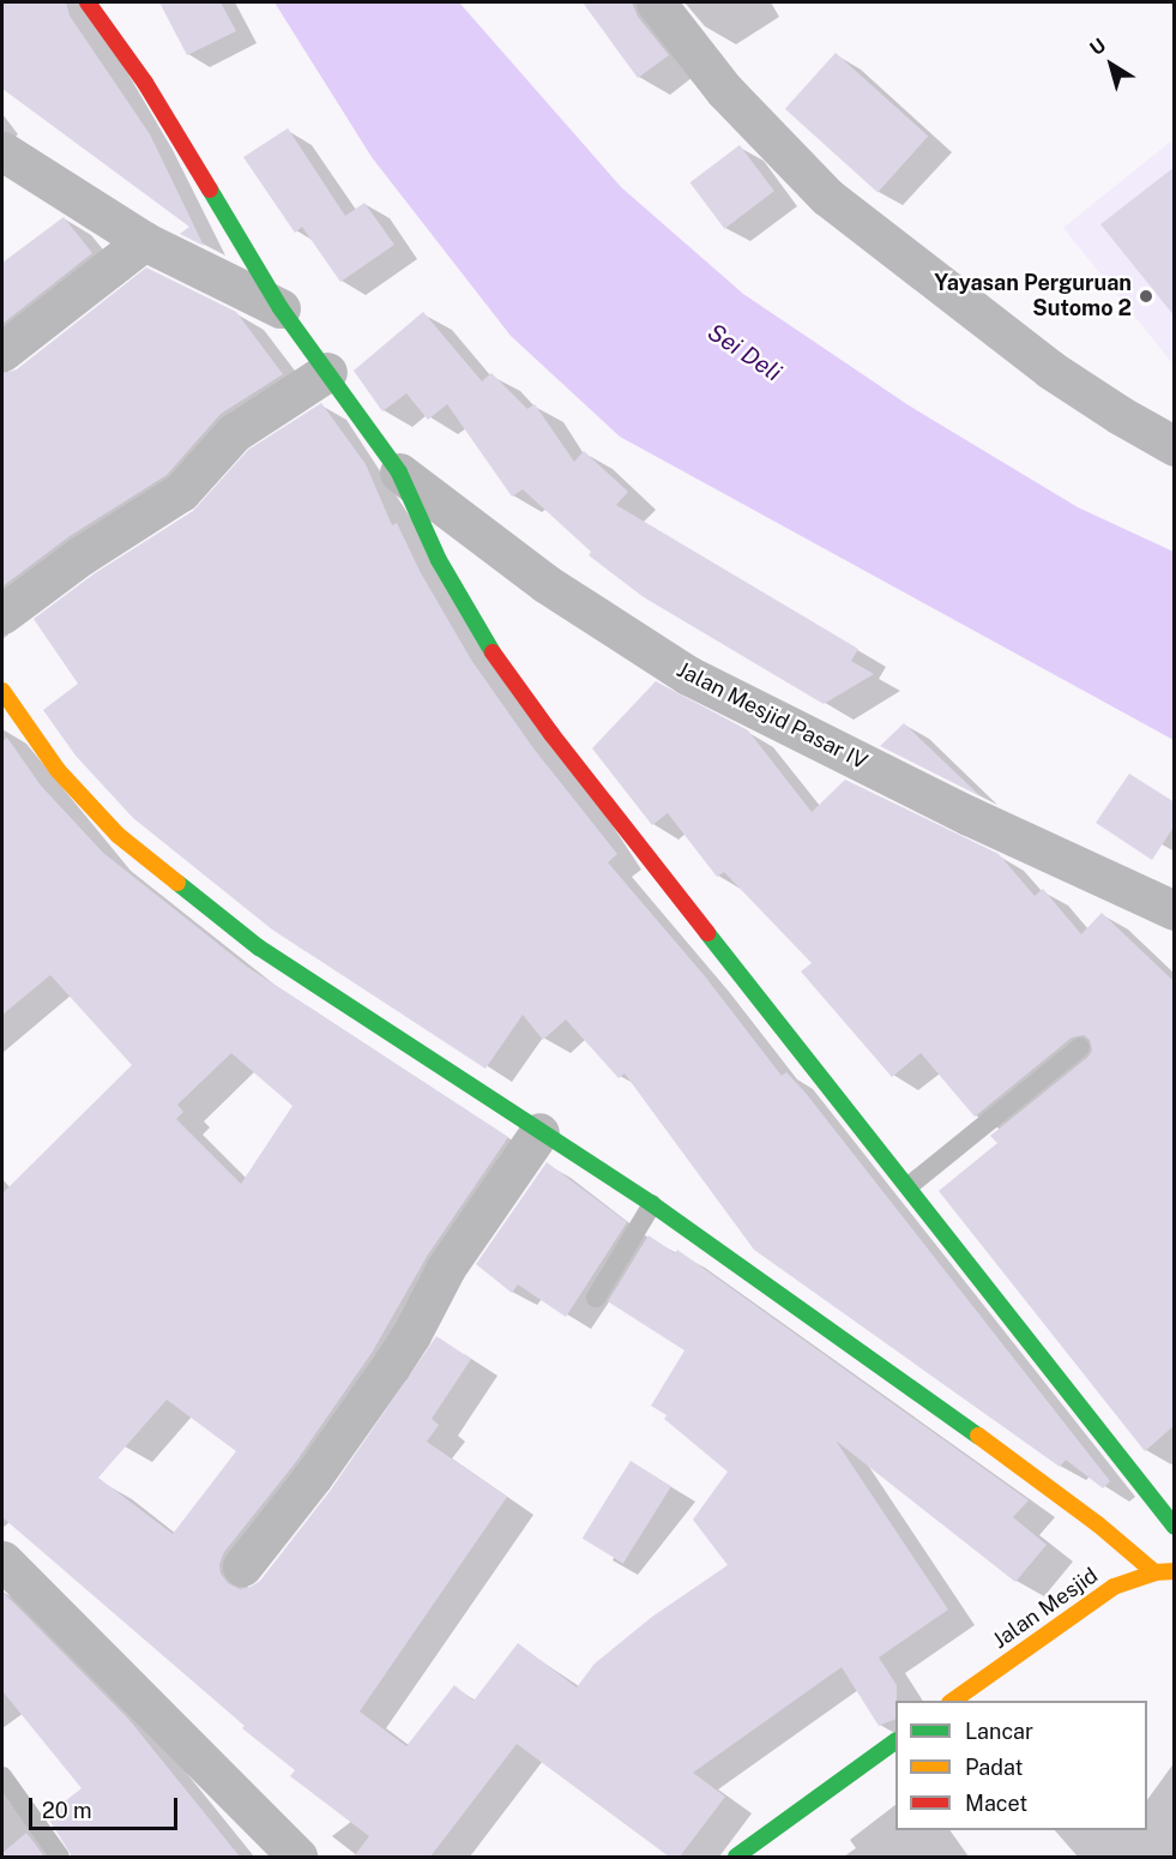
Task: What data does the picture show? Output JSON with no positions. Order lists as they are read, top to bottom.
{
  "streets": {
    "street": ["Jalan Mesjid Pasar IV", "Jalan Mesjid"]
  },
  "water": ["Sei Deli"],
  "places": ["Yayasan Perguruan Sutomo 2"],
  "legend": ["Lancar", "Padat", "Macet"],
  "scale_bar": "20 m",
  "north": "top left"
}
